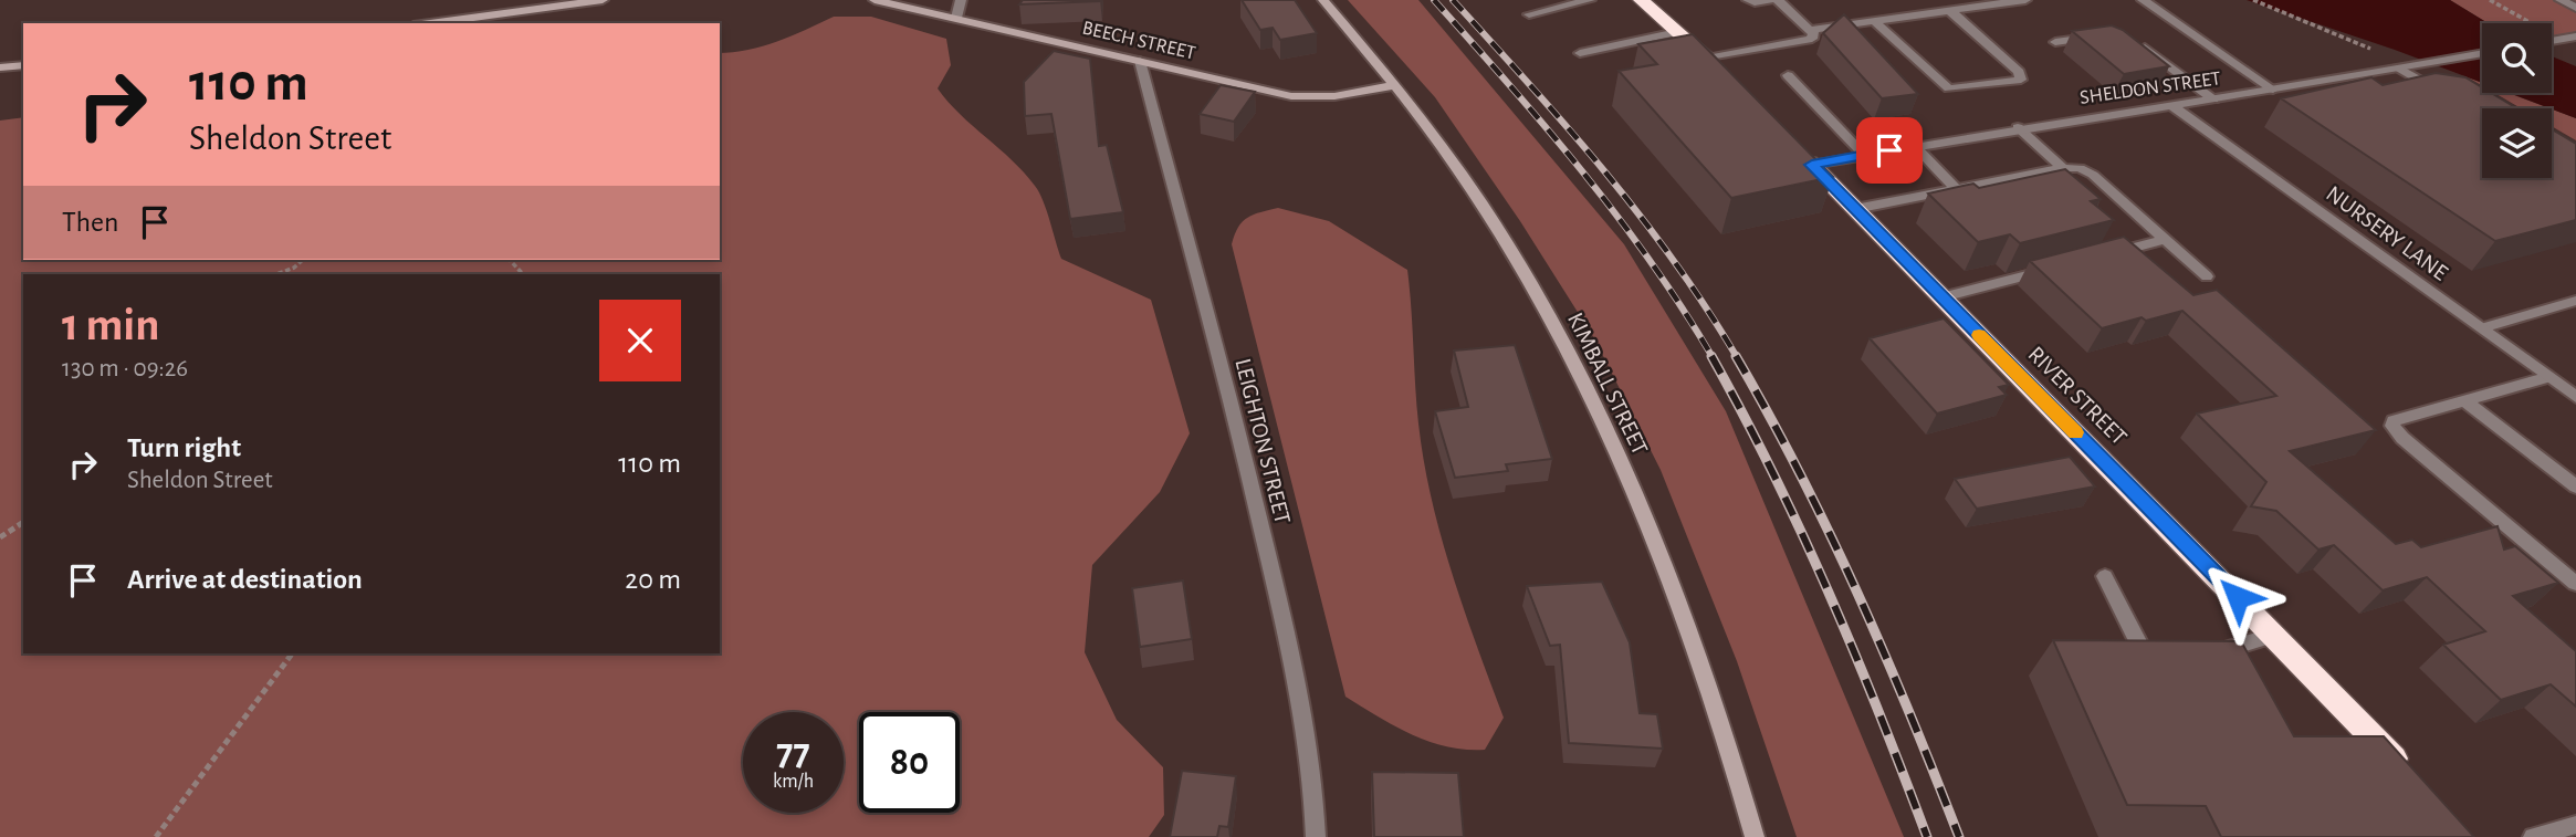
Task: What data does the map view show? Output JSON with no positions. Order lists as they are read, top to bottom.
{
  "streets": {
    "highway": ["RIVER STREET"],
    "main road": ["BEECH STREET", "KIMBALL STREET"],
    "street": ["SHELDON STREET", "NURSERY LANE", "LEIGHTON STREET"]
  },
  "crossings": [
    ["BEECH STREET", "KIMBALL STREET"],
    ["BEECH STREET", "LEIGHTON STREET"],
    ["SHELDON STREET", "NURSERY LANE"],
    ["SHELDON STREET", "RIVER STREET"]
  ],
  "page": {
    "turn": ["110 m", "Sheldon Street"],
    "then": "Then",
    "heading": ["1 min", "130 m · 09:26"],
    "list": [
      {
        "name": "Turn right",
        "note": "Sheldon Street",
        "value": "110 m"
      },
      {
        "name": "Arrive at destination",
        "value": "20 m"
      }
    ],
    "speed": "77 km/h",
    "limit": "80"
  }
}
